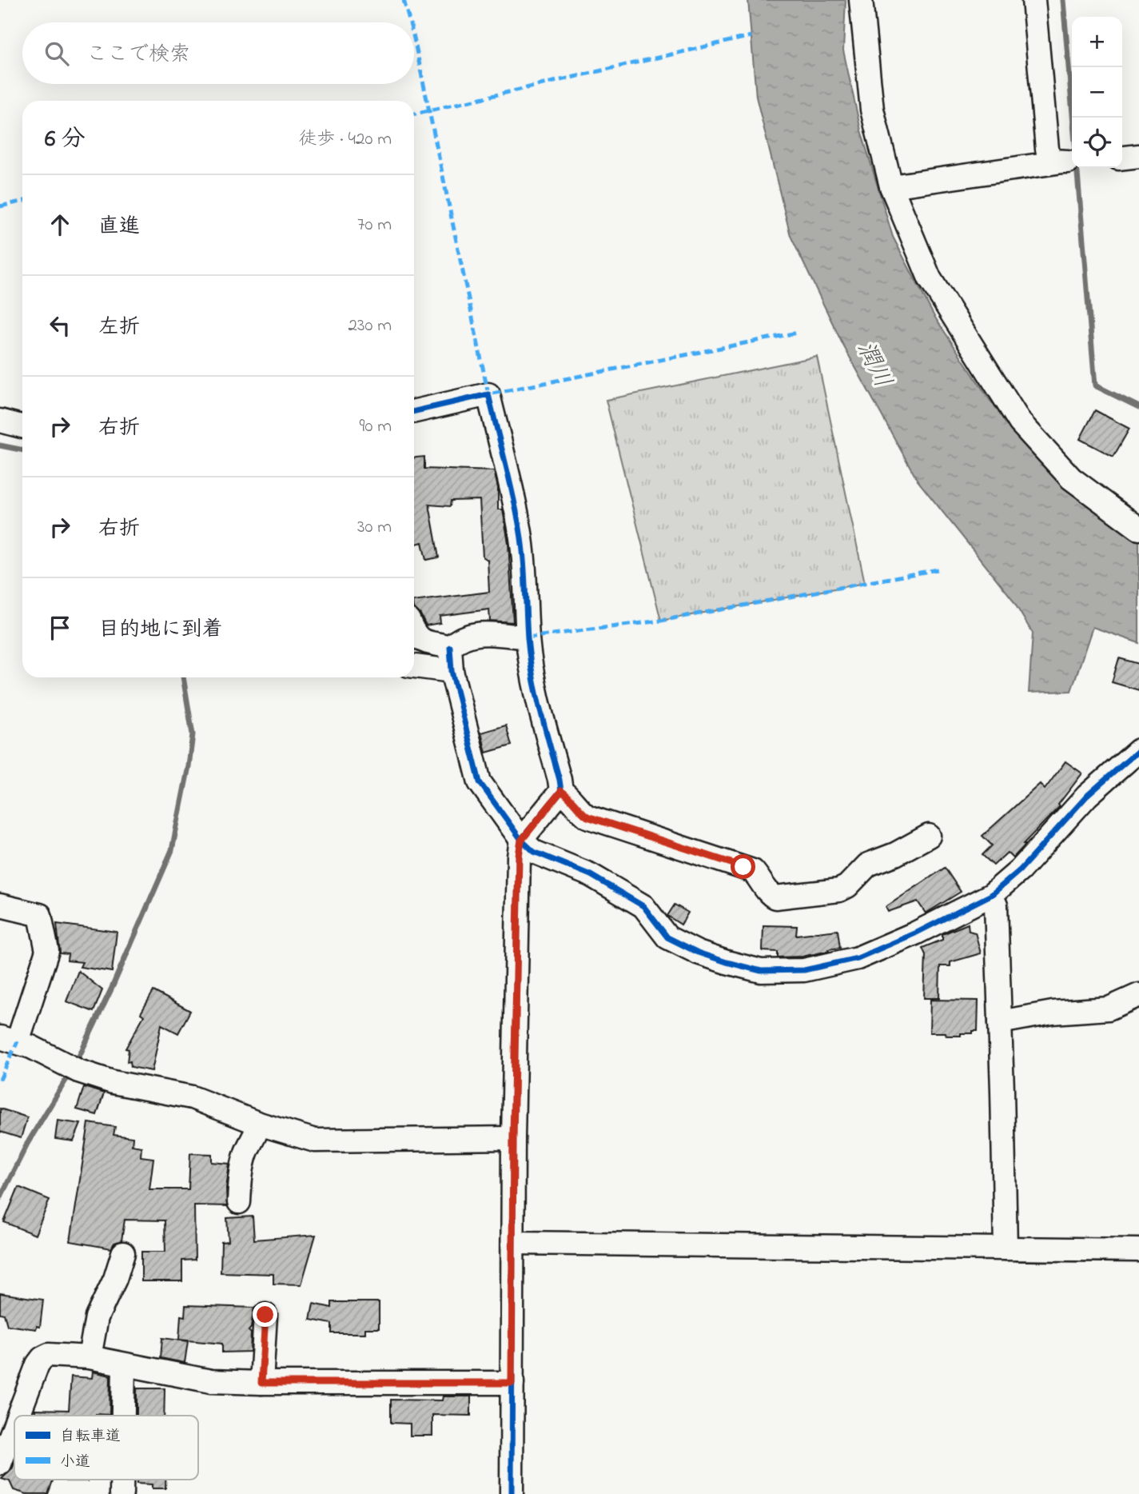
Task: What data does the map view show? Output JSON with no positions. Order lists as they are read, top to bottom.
{
  "water": ["潤川"],
  "legend": ["自転車道", "小道"],
  "page": {
    "map_buttons": ["+", "−"],
    "search": "ここで検索",
    "heading": ["6 分", "徒歩 · 420 m"],
    "list": [
      ["直進", "70 m"],
      ["左折", "230 m"],
      ["右折", "90 m"],
      ["右折", "30 m"],
      "目的地に到着"
    ]
  }
}
